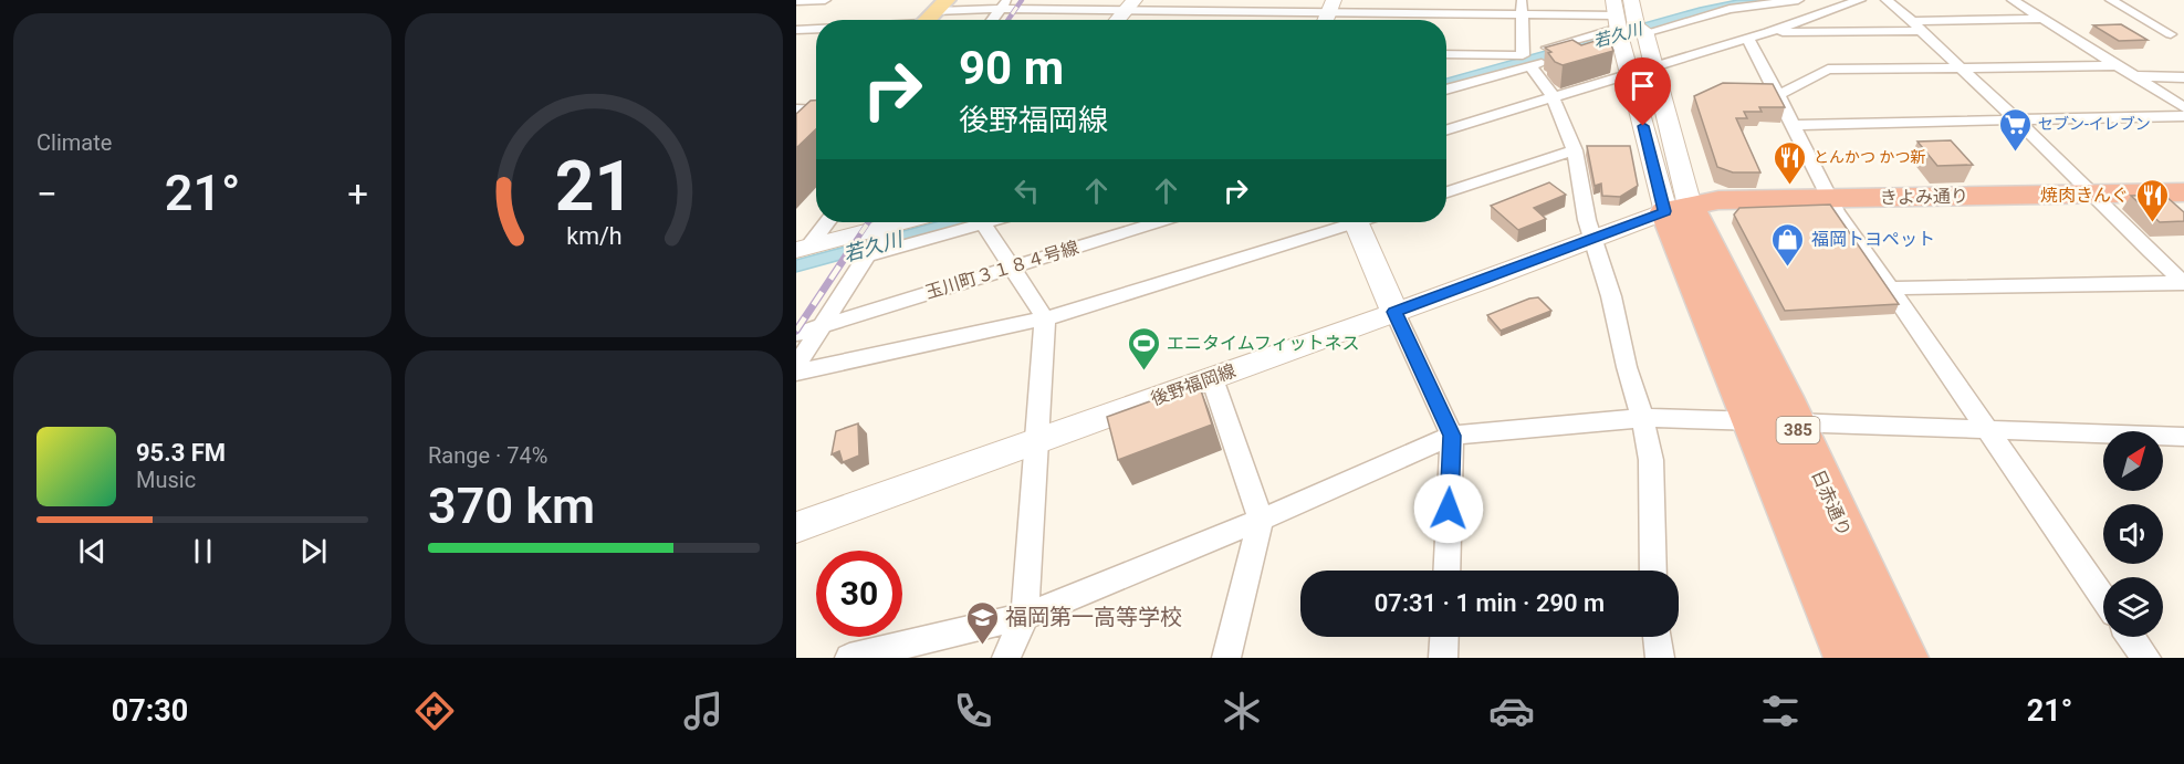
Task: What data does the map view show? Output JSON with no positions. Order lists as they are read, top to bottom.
{
  "streets": {
    "highway": ["きよみ通り", "385", "日赤通り"],
    "main road": ["後野福岡線"],
    "street": ["玉川町３１８４号線"]
  },
  "crossings": [
    ["きよみ通り", "後野福岡線"],
    ["きよみ通り", "385"],
    ["きよみ通り", "日赤通り"],
    ["後野福岡線", "385"],
    ["後野福岡線", "日赤通り"],
    ["385", "日赤通り"]
  ],
  "water": ["若久川"],
  "places": {
    "supermarket": ["セブン-イレブン"],
    "restaurant": ["とんかつ かつ新", "焼肉きんぐ"],
    "shop": ["福岡トヨペット"],
    "sports": ["エニタイムフィットネス"],
    "school or university": ["福岡第一高等学校"]
  },
  "north": "top right",
  "page": {
    "tile": [
      "Climate",
      ["Range · 74%", "370 km"]
    ],
    "turn": ["90 m", "後野福岡線"],
    "heat": ["−", "21°", "+"],
    "song": ["95.3 FM", "Music"],
    "limit": "30",
    "trip": "07:31 · 1 min · 290 m",
    "tabs": ["07:30", "21°"],
    "gauge": ["21", "km/h"]
  }
}
